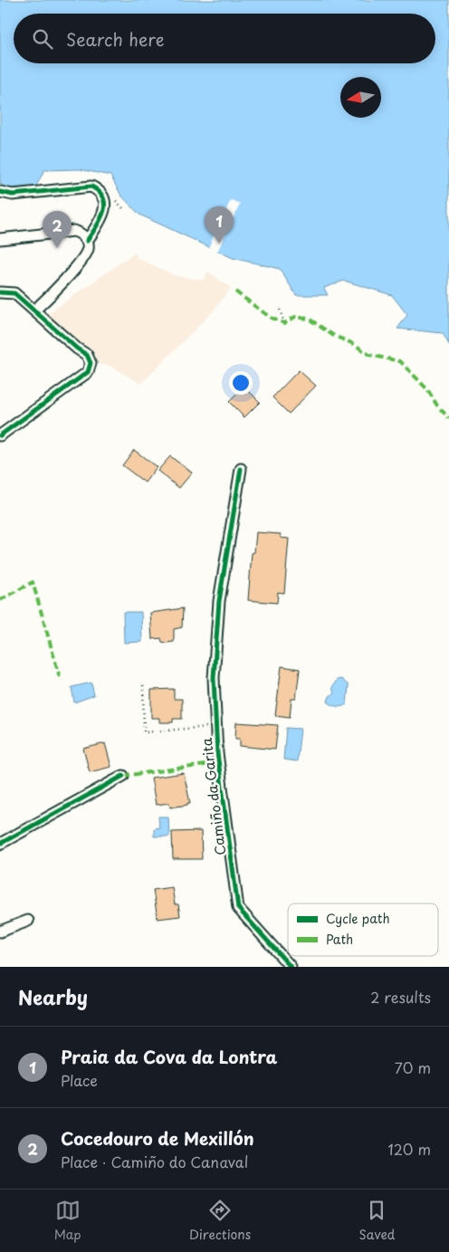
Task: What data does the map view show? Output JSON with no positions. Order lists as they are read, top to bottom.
{
  "streets": {
    "street": ["Camiño da Garita"]
  },
  "legend": ["Cycle path", "Path"],
  "north": "left",
  "page": {
    "search": "Search here",
    "pins": ["1", "2"],
    "heading": ["Nearby", "2 results"],
    "list": [
      {
        "mark": "1",
        "name": "Praia da Cova da Lontra",
        "note": "Place",
        "value": "70 m"
      },
      {
        "mark": "2",
        "name": "Cocedouro de Mexillón",
        "note": "Place · Camiño do Canaval",
        "value": "120 m"
      }
    ],
    "nav": ["Map", "Directions", "Saved"]
  }
}
